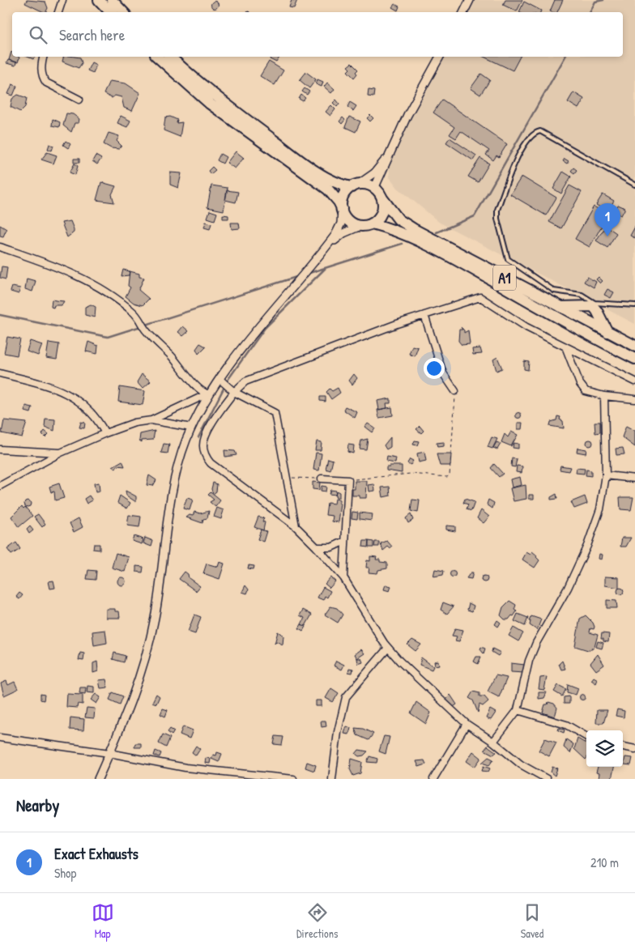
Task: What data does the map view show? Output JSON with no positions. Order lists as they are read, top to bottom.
{
  "streets": {
    "highway": ["A1"]
  },
  "page": {
    "search": "Search here",
    "pins": "1",
    "heading": "Nearby",
    "list": [
      {
        "mark": "1",
        "name": "Exact Exhausts",
        "note": "Shop",
        "value": "210 m"
      }
    ],
    "nav": ["Map", "Directions", "Saved"]
  }
}
